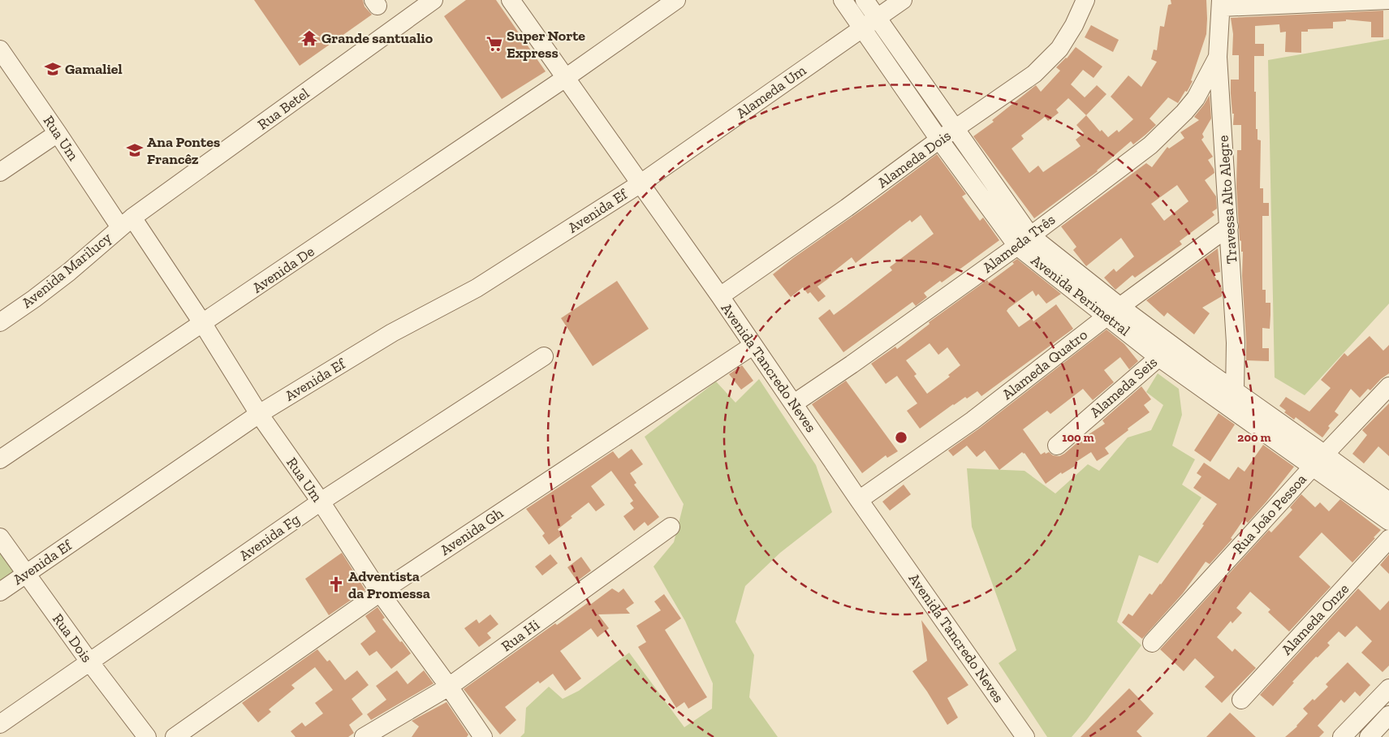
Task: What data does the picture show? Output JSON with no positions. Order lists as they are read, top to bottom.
{
  "streets": {
    "street": [
      "Alameda Um",
      "Rua Betel",
      "Rua Um",
      "Alameda Dois",
      "Travessa Alto Alegre",
      "Avenida Ef",
      "Alameda Três",
      "Avenida De",
      "Avenida Marilucy",
      "Avenida Perimetral",
      "Alameda Quatro",
      "Avenida Tancredo Neves",
      "Alameda Seis",
      "Rua João Pessoa",
      "Avenida Gh",
      "Avenida Fg",
      "Alameda Onze",
      "Rua Hi",
      "Rua Dois"
    ]
  },
  "crossings": [
    ["Alameda Um", "Avenida Ef"],
    ["Alameda Um", "Avenida Perimetral"],
    ["Alameda Um", "Avenida Tancredo Neves"],
    ["Rua Betel", "Rua Um"],
    ["Rua Betel", "Avenida Marilucy"],
    ["Rua Um", "Avenida Ef"],
    ["Rua Um", "Avenida De"],
    ["Rua Um", "Avenida Marilucy"],
    ["Rua Um", "Avenida Gh"],
    ["Rua Um", "Avenida Fg"],
    ["Rua Um", "Rua Hi"],
    ["Alameda Dois", "Avenida Perimetral"],
    ["Alameda Dois", "Avenida Tancredo Neves"],
    ["Travessa Alto Alegre", "Alameda Três"],
    ["Travessa Alto Alegre", "Avenida Perimetral"],
    ["Travessa Alto Alegre", "Alameda Quatro"],
    ["Avenida Ef", "Avenida Tancredo Neves"],
    ["Avenida Ef", "Rua Dois"],
    ["Alameda Três", "Avenida Perimetral"],
    ["Alameda Três", "Avenida Tancredo Neves"],
    ["Avenida De", "Avenida Tancredo Neves"],
    ["Avenida Perimetral", "Alameda Quatro"],
    ["Avenida Perimetral", "Alameda Seis"],
    ["Avenida Perimetral", "Rua João Pessoa"],
    ["Alameda Quatro", "Avenida Tancredo Neves"],
    ["Avenida Tancredo Neves", "Avenida Gh"],
    ["Avenida Fg", "Rua Dois"]
  ],
  "places": {
    "temple": ["Grande santualio"],
    "supermarket": ["Super Norte Express"],
    "school or university": ["Gamaliel", "Ana Pontes Francêz"],
    "church": ["Adventista da Promessa"]
  },
  "rings": ["100 m", "200 m"]
}
